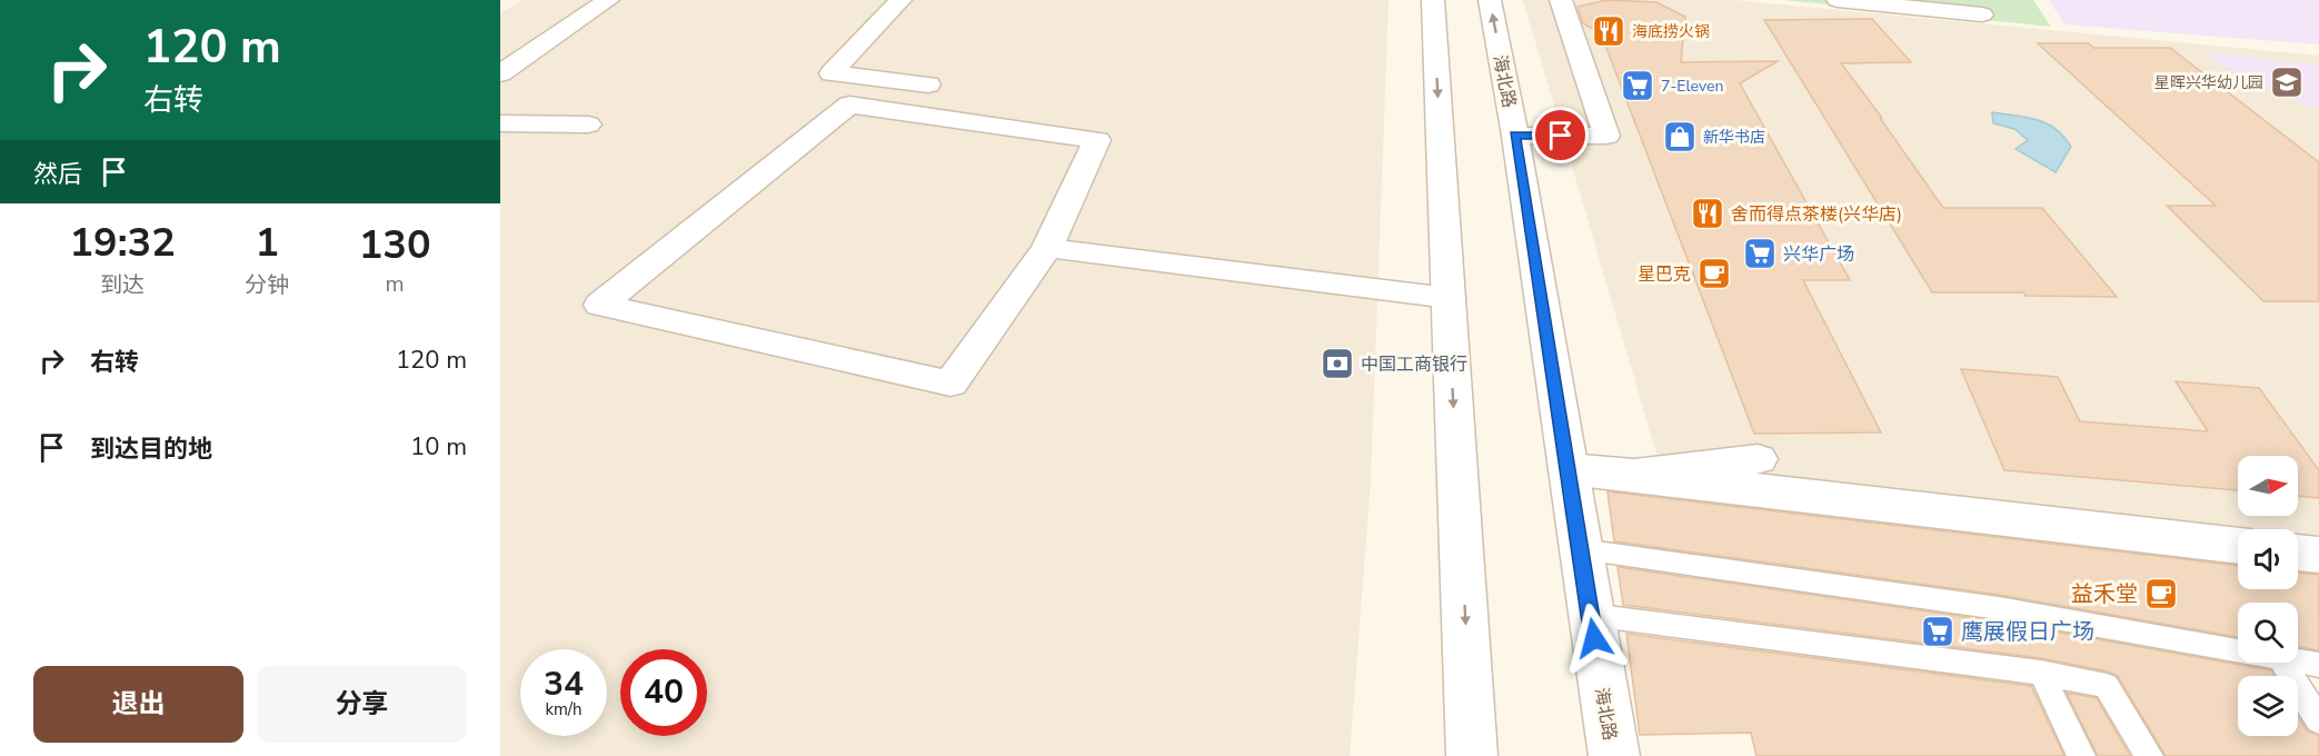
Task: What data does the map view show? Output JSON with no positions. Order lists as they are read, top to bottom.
{
  "streets": {
    "street": ["海北路"]
  },
  "places": {
    "restaurant": ["海底捞火锅", "舍而得点茶楼(兴华店)"],
    "school or university": ["星晖兴华幼儿园"],
    "supermarket": ["7-Eleven", "兴华广场", "鹰展假日广场"],
    "shop": ["新华书店"],
    "cafe": ["星巴克", "益禾堂"],
    "bank": ["中国工商银行"]
  },
  "north": "right",
  "page": {
    "turn": ["120 m", "右转"],
    "then": "然后",
    "eta": [
      "19:32",
      "到达",
      "1",
      "分钟",
      "130",
      "m"
    ],
    "list": [
      {
        "name": "右转",
        "value": "120 m"
      },
      {
        "name": "到达目的地",
        "value": "10 m"
      }
    ],
    "speed": "34 km/h",
    "limit": "40",
    "buttons": ["退出", "分享"]
  }
}
